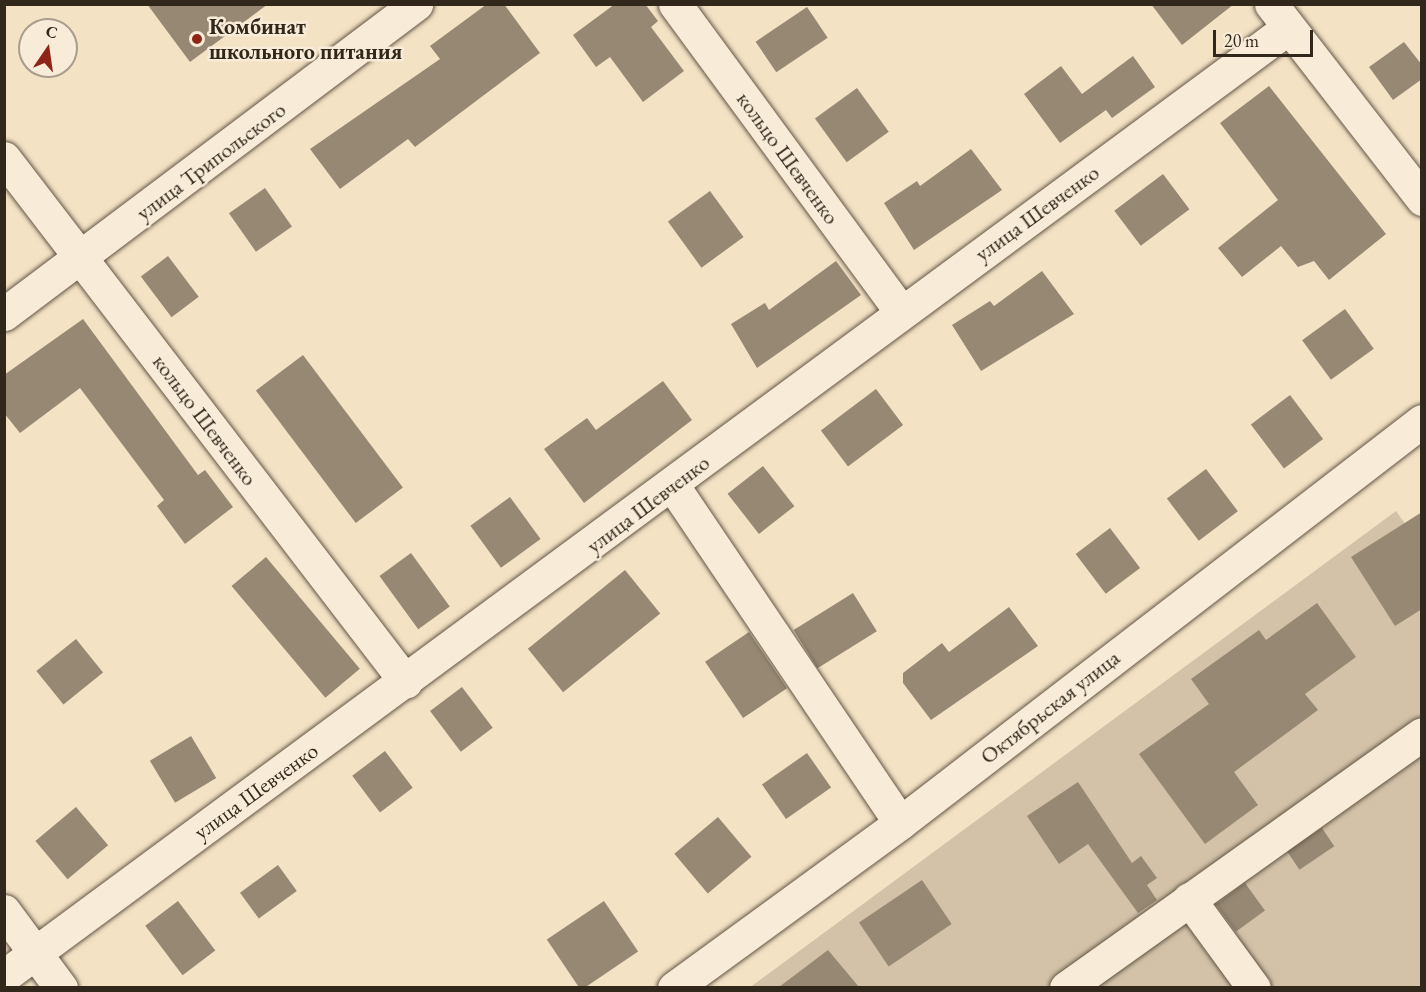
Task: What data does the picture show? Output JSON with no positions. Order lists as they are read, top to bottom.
{
  "streets": {
    "street": [
      "кольцо Шевченко",
      "улица Трипольского",
      "улица Шевченко",
      "Октябрьская улица"
    ]
  },
  "crossings": [
    ["кольцо Шевченко", "улица Трипольского"],
    ["кольцо Шевченко", "улица Шевченко"]
  ],
  "places": ["Комбинат школьного питания"],
  "scale_bar": "20 m",
  "north": "top"
}
